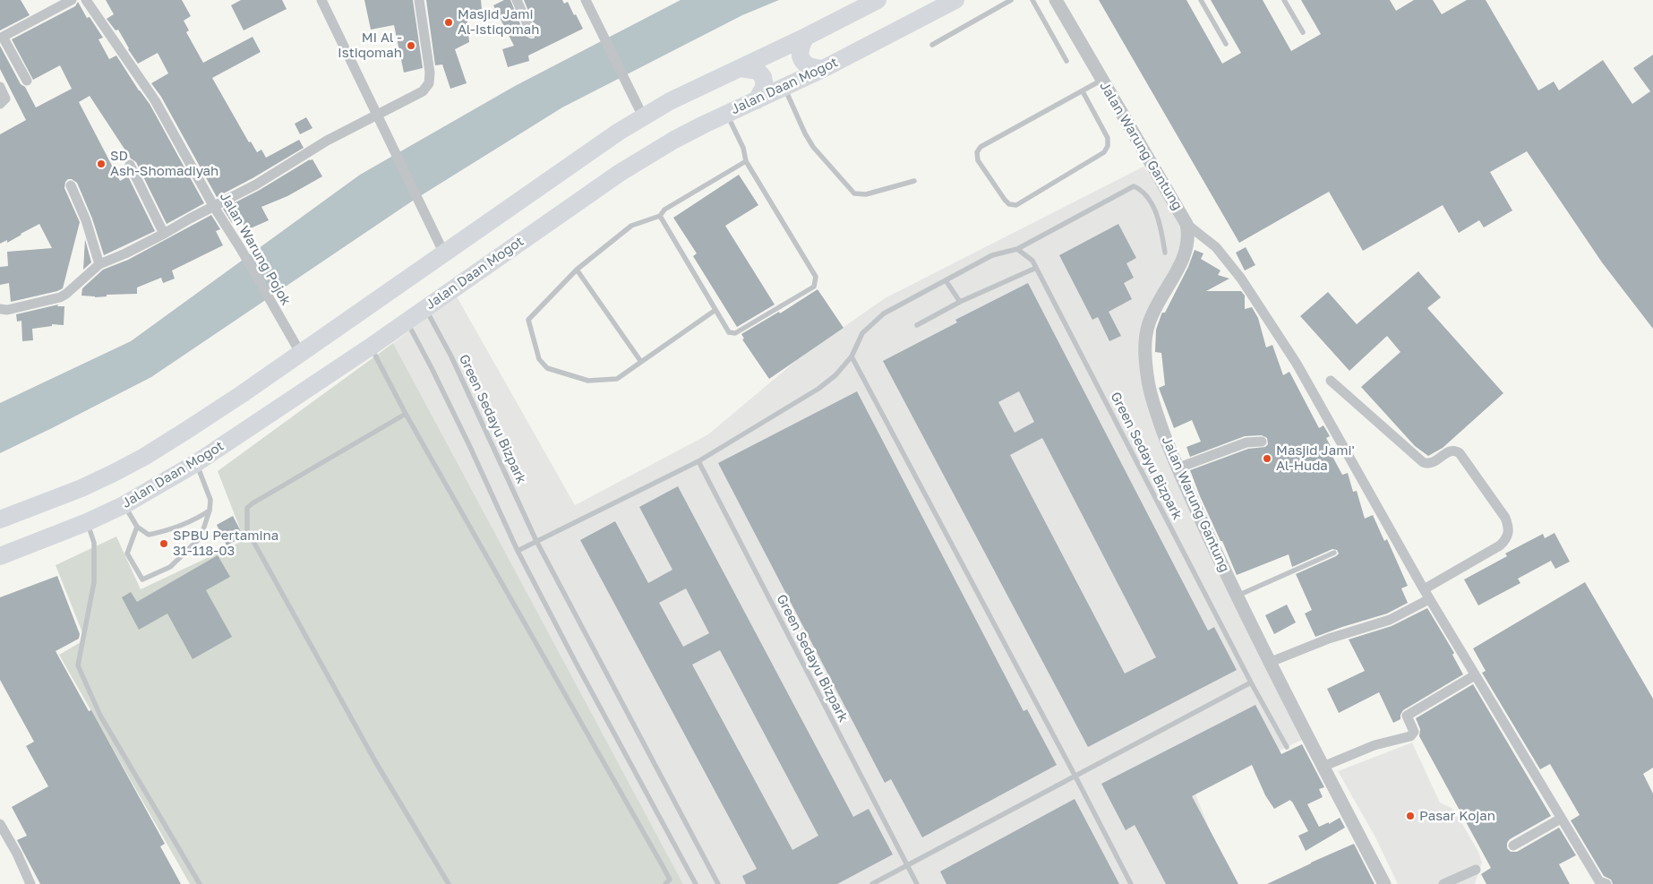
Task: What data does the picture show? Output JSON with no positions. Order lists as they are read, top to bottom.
{
  "streets": {
    "highway": ["Jalan Daan Mogot"],
    "street": ["Jalan Warung Gantung", "Jalan Warung Pojok"],
    "lane": ["Green Sedayu Bizpark"]
  },
  "crossings": [
    ["Jalan Daan Mogot", "Green Sedayu Bizpark"]
  ],
  "places": [
    "Masjid Jami Al-Istiqomah",
    "MI Al - Istiqomah",
    "SD Ash-Shomadiyah",
    "Masjid Jami' Al-Huda",
    "SPBU Pertamina 31-118-03",
    "Pasar Kojan"
  ]
}
